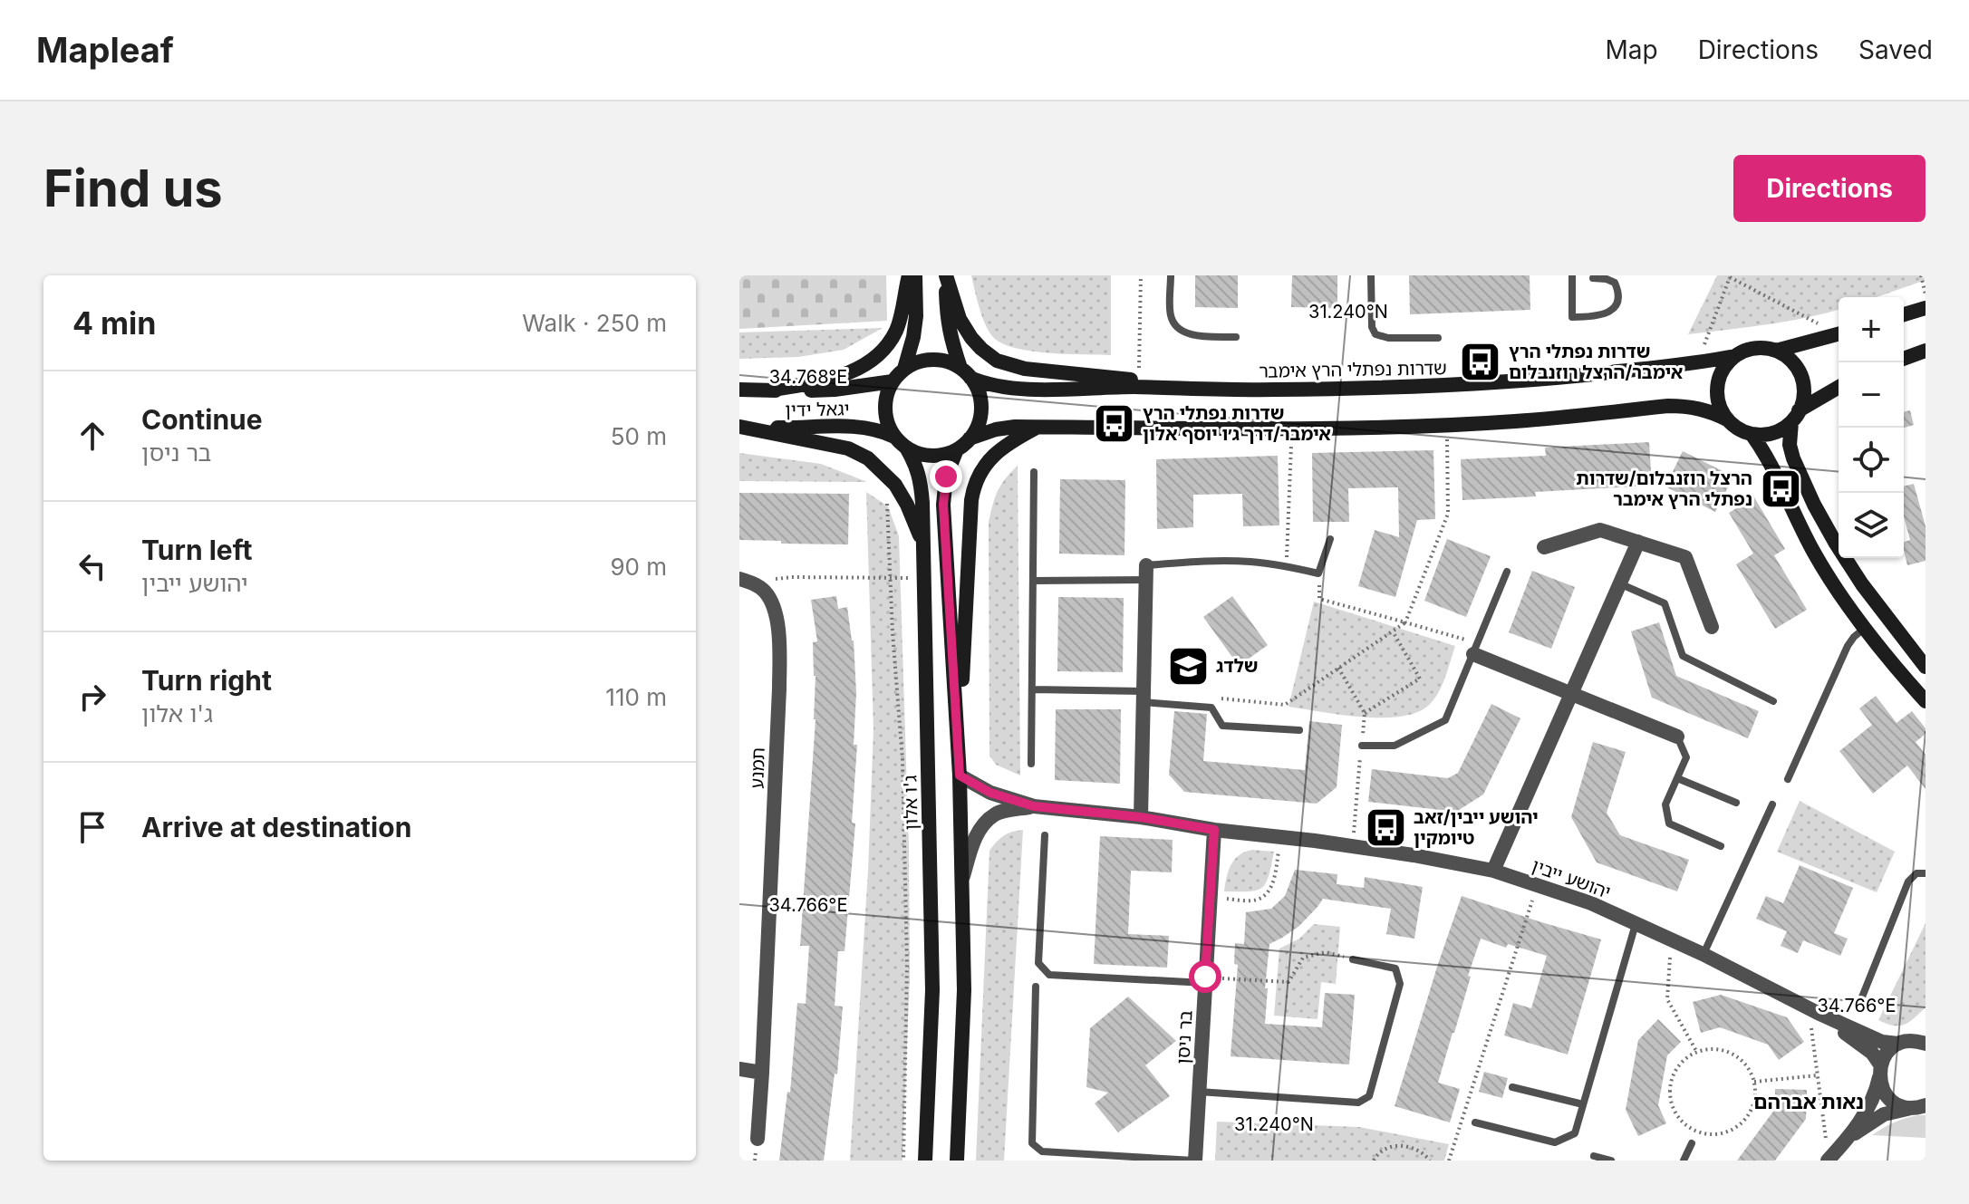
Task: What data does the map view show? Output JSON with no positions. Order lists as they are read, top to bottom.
{
  "streets": {
    "main road": ["שדרות נפתלי הרץ אימבר", "יגאל ידין", "ג'ו אלון"],
    "street": ["תמנע", "יהושע ייבין", "בר ניסן"]
  },
  "crossings": [
    ["שדרות נפתלי הרץ אימבר", "יגאל ידין"],
    ["שדרות נפתלי הרץ אימבר", "ג'ו אלון"],
    ["יגאל ידין", "ג'ו אלון"],
    ["יהושע ייבין", "בר ניסן"]
  ],
  "districts": ["נאות אברהם"],
  "places": {
    "bus stop": [
      "שדרות נפתלי הרץ אימבר/הרצל רוזנבלום",
      "שדרות נפתלי הרץ אימבר/דרך ג׳ו יוסף אלון",
      "הרצל רוזנבלום/שדרות נפתלי הרץ אימבר",
      "יהושע ייבין/זאב טיומקין"
    ],
    "school or university": ["שלדג"]
  },
  "page": {
    "header": "Mapleaf",
    "nav": ["Map", "Directions", "Saved"],
    "buttons": "Directions",
    "title": "Find us",
    "heading": ["4 min", "Walk · 250 m"],
    "map_buttons": ["+", "−"],
    "list": [
      ["Continue", "בר ניסן", "50 m"],
      ["Turn left", "יהושע ייבין", "90 m"],
      ["Turn right", "ג'ו אלון", "110 m"],
      "Arrive at destination"
    ]
  },
  "coordinates": ["31.240°N", "34.768°E", "34.766°E"]
}
